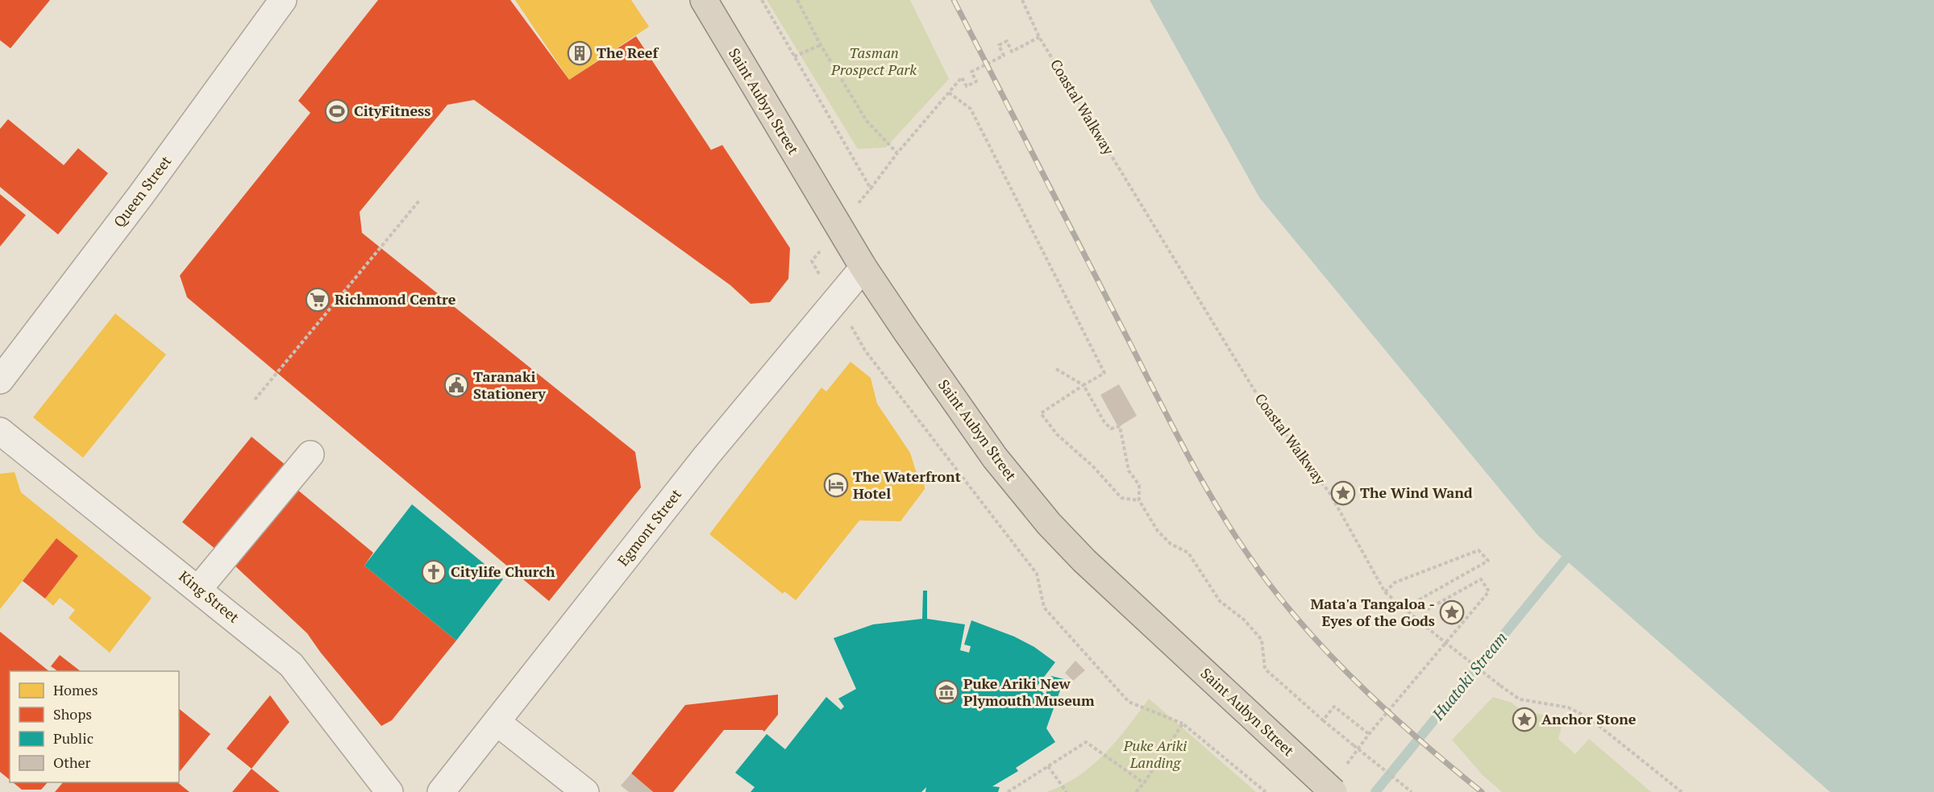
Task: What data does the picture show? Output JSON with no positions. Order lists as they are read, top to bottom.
{
  "streets": {
    "highway": ["Saint Aubyn Street"],
    "street": ["Queen Street", "Egmont Street", "King Street"],
    "path": ["Coastal Walkway"]
  },
  "crossings": [
    ["Saint Aubyn Street", "Egmont Street"]
  ],
  "water": ["Huatoki Stream"],
  "parks": ["Tasman Prospect Park", "Puke Ariki Landing"],
  "places": {
    "building": ["The Reef"],
    "sports": ["CityFitness"],
    "supermarket": ["Richmond Centre"],
    "public building": ["Taranaki Stationery"],
    "hotel": ["The Waterfront Hotel"],
    "place": ["The Wind Wand", "Mata'a Tangaloa - Eyes of the Gods", "Anchor Stone"],
    "church": ["Citylife Church"],
    "museum": ["Puke Ariki New Plymouth Museum"]
  },
  "legend": [
    "Homes",
    "Shops",
    "Public",
    "Other"
  ]
}
